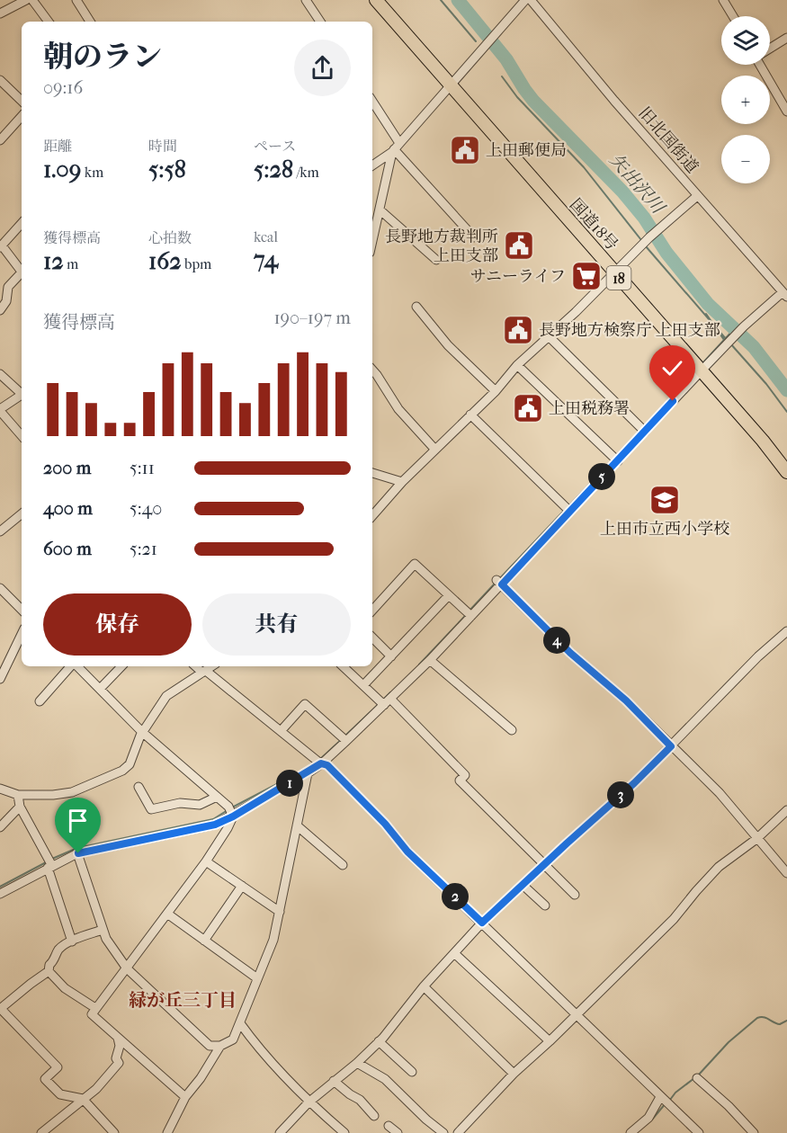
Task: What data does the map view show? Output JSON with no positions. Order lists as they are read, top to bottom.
{
  "streets": {
    "highway": ["国道18号", "18"],
    "street": ["旧北国街道"]
  },
  "districts": ["緑が丘三丁目"],
  "water": ["矢出沢川"],
  "places": {
    "public building": [
      "上田郵便局",
      "長野地方裁判所 上田支部",
      "長野地方検察庁 上田支部",
      "上田税務署"
    ],
    "supermarket": ["サニーライフ"],
    "school or university": ["上田市立西小学校"]
  },
  "page": {
    "map_buttons": ["+", "−"],
    "heading": ["朝のラン", "09:16"],
    "stats": [
      ["距離", "1.09 km"],
      ["時間", "5:58"],
      ["ペース", "5:28 /km"],
      ["獲得標高", "12 m"],
      ["心拍数", "162 bpm"],
      ["kcal", "74"]
    ],
    "chart": ["獲得標高", "190–197 m"],
    "list": [
      {
        "name": "200 m",
        "note": "5:11"
      },
      {
        "name": "400 m",
        "note": "5:40"
      },
      {
        "name": "600 m",
        "note": "5:21"
      }
    ],
    "pins": [
      "5",
      "4",
      "1",
      "3",
      "2"
    ],
    "buttons": ["保存", "共有"]
  }
}
